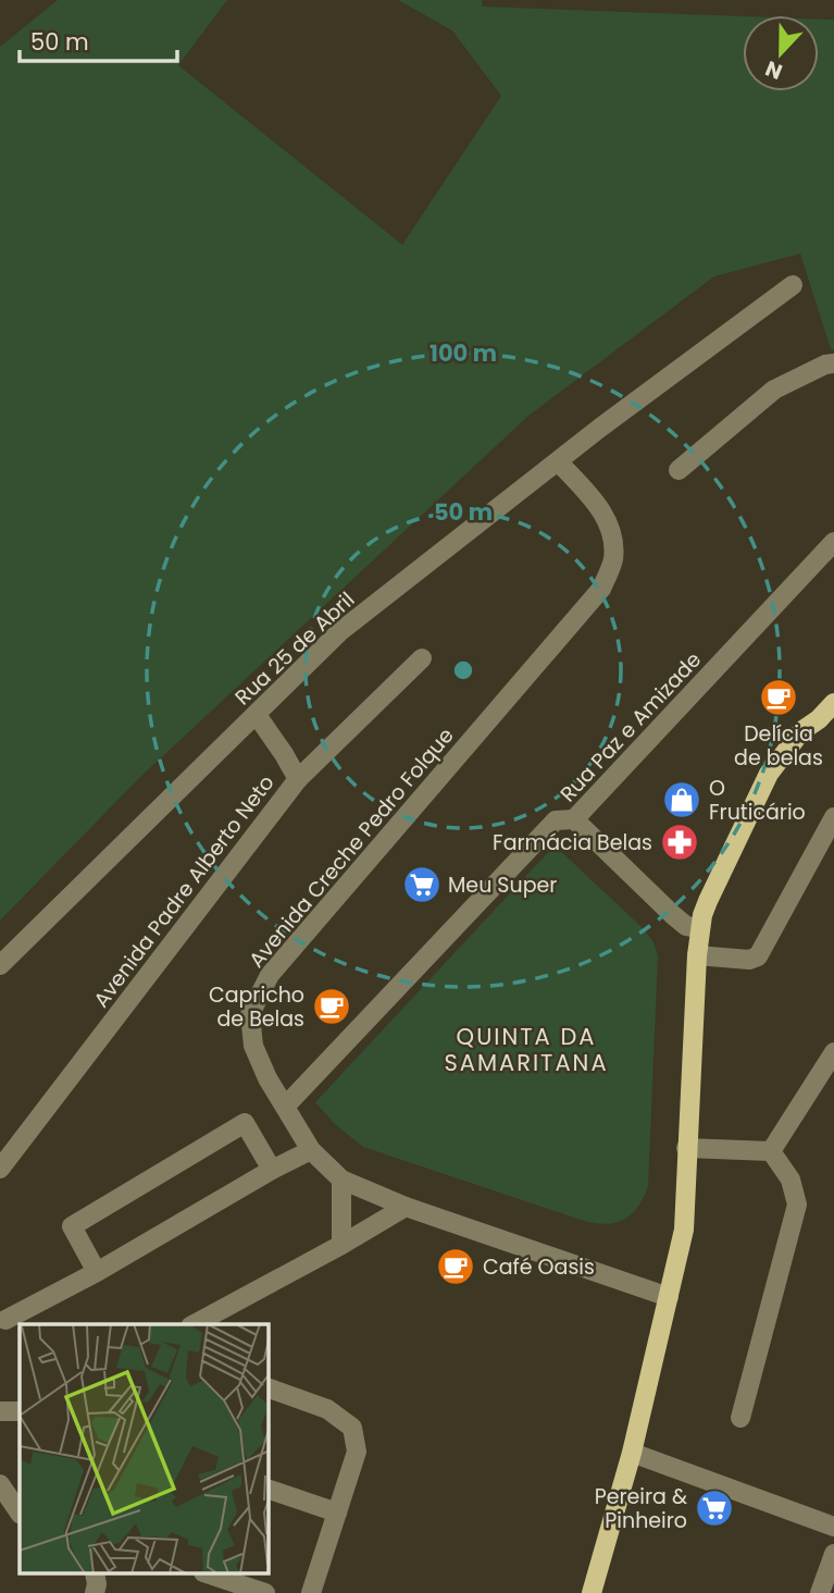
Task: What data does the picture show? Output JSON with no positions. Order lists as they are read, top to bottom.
{
  "streets": {
    "street": [
      "Rua 25 de Abril",
      "Rua Paz e Amizade",
      "Avenida Creche Pedro Folque",
      "Avenida Padre Alberto Neto"
    ]
  },
  "crossings": [
    ["Rua 25 de Abril", "Avenida Creche Pedro Folque"]
  ],
  "districts": ["QUINTA DA SAMARITANA"],
  "places": {
    "cafe": ["Delícia de belas", "Capricho de Belas", "Café Oasis"],
    "shop": ["O Fruticário"],
    "pharmacy": ["Farmácia Belas"],
    "supermarket": ["Meu Super", "Pereira & Pinheiro"]
  },
  "scale_bar": "50 m",
  "north": "bottom",
  "rings": ["100 m", "50 m"]
}
